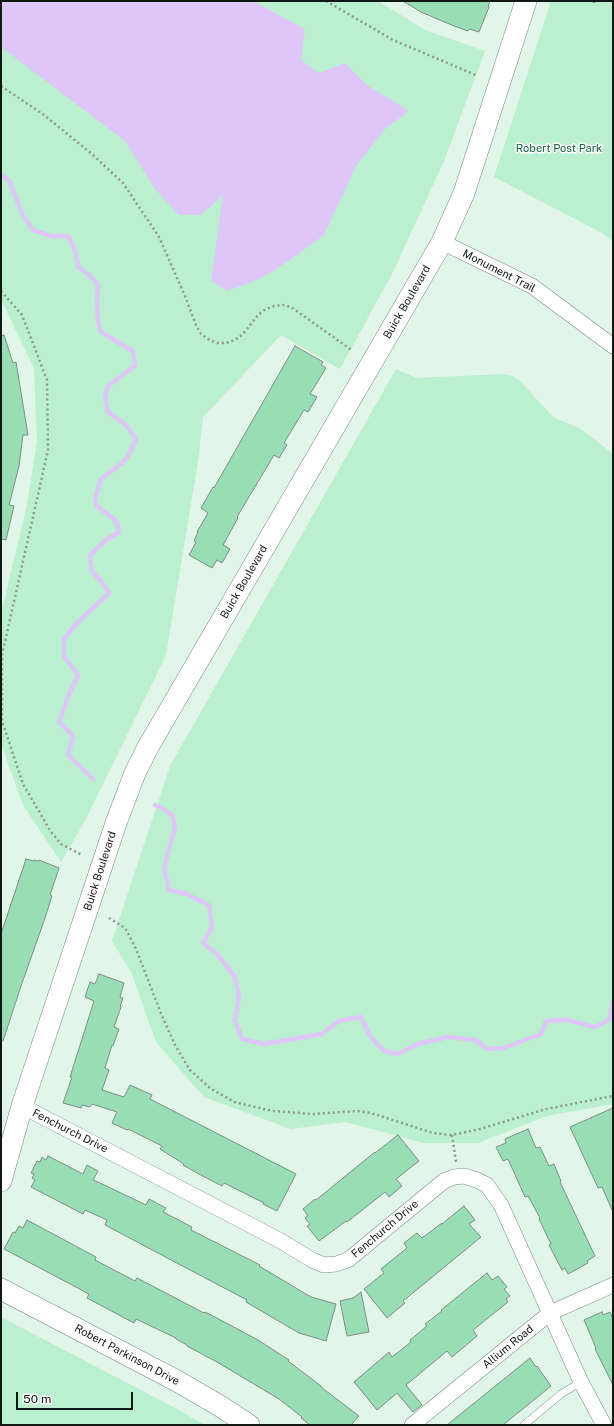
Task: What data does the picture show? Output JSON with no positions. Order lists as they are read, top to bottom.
{
  "streets": {
    "street": [
      "Monument Trail",
      "Buick Boulevard",
      "Fenchurch Drive",
      "Allium Road",
      "Robert Parkinson Drive"
    ]
  },
  "crossings": [
    ["Monument Trail", "Buick Boulevard"],
    ["Buick Boulevard", "Fenchurch Drive"],
    ["Fenchurch Drive", "Allium Road"]
  ],
  "parks": ["Robert Post Park"],
  "scale_bar": "50 m"
}
